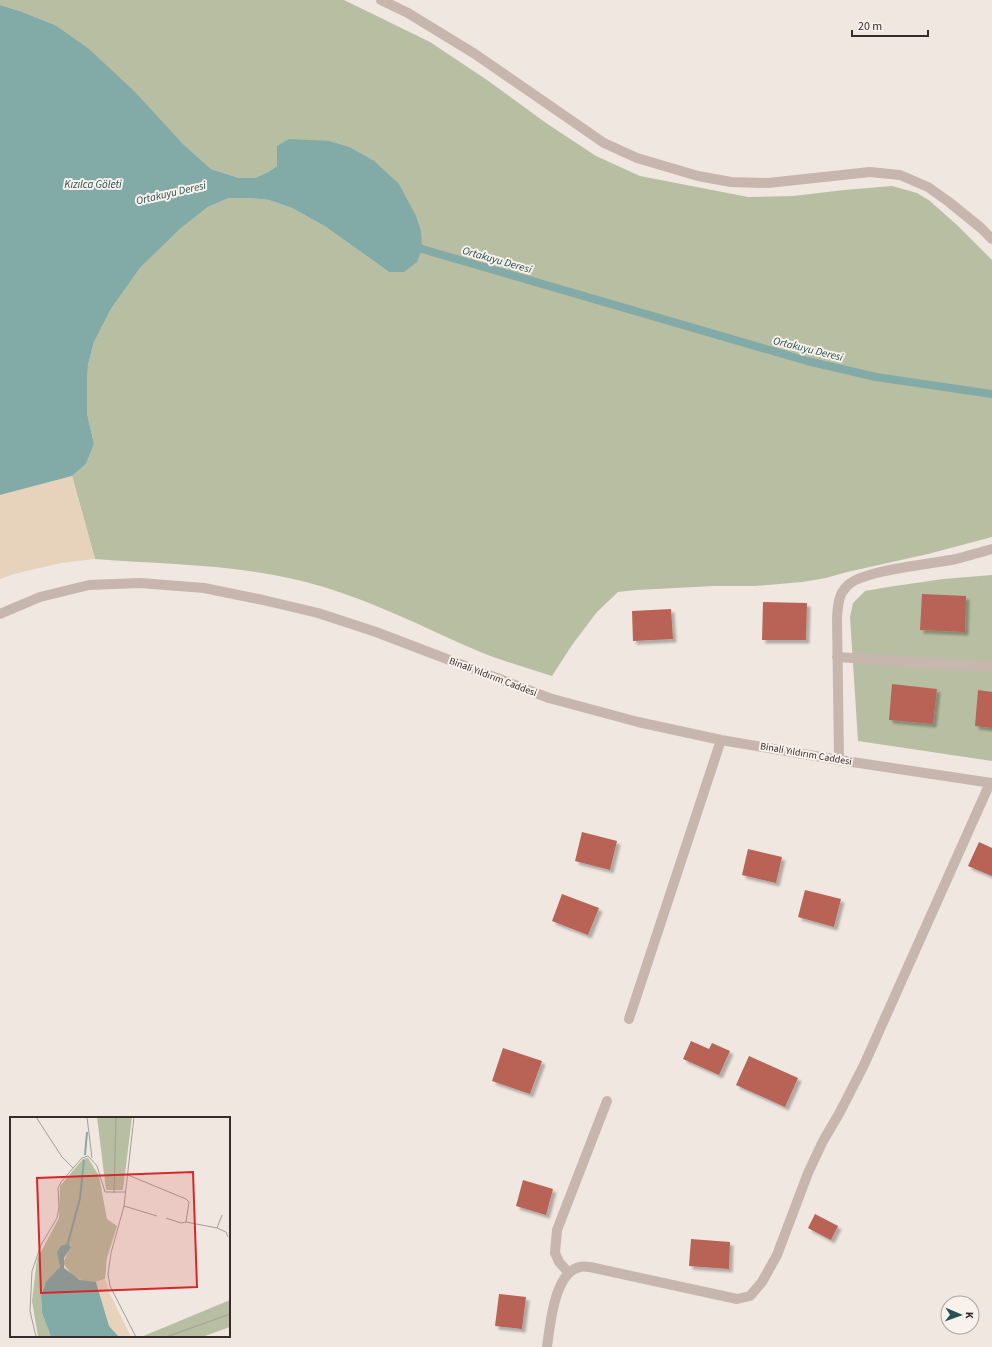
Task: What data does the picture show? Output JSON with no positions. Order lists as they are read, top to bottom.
{
  "streets": {
    "street": ["Binali Yıldırım Caddesi"]
  },
  "water": ["Kızılca Göleti", "Ortakuyu Deresi"],
  "scale_bar": "20 m",
  "north": "right"
}
